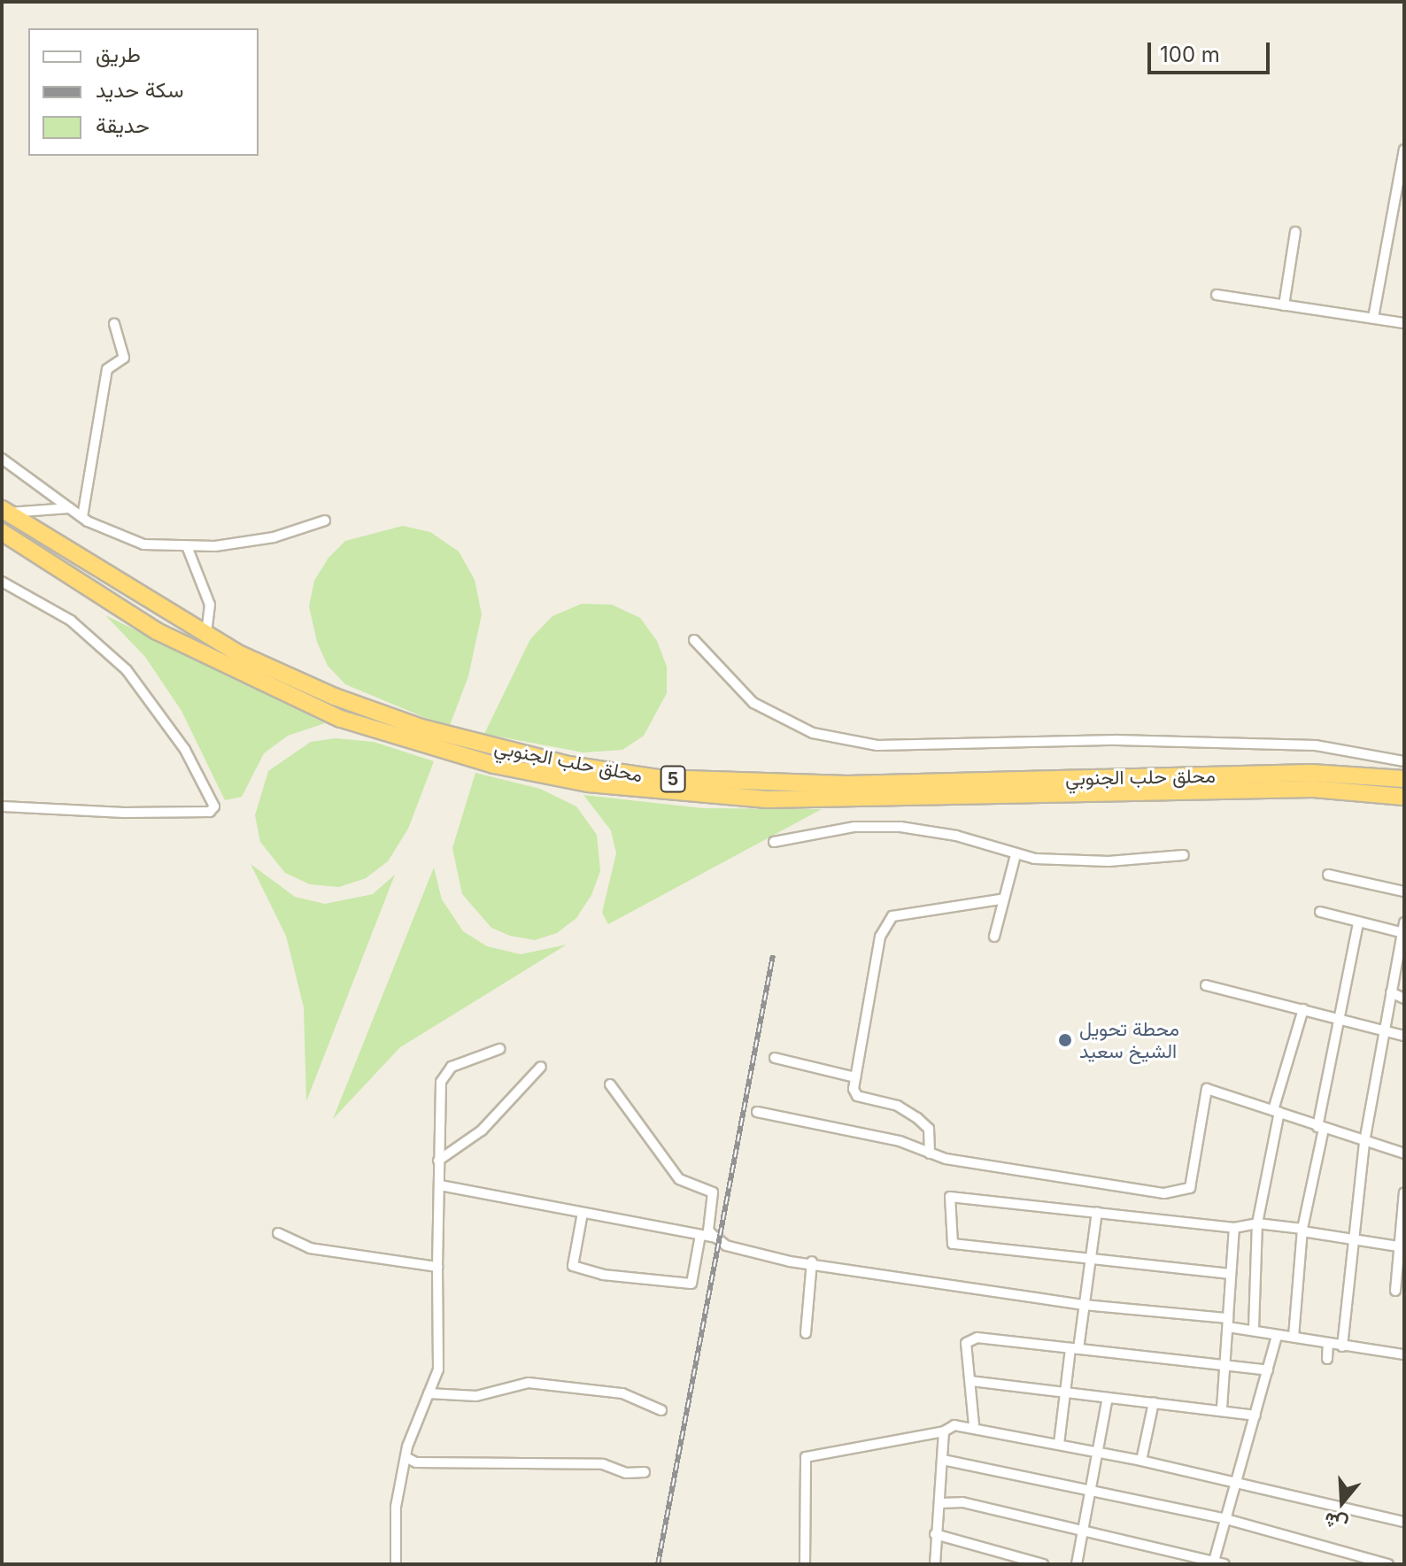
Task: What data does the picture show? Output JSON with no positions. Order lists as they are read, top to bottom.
{
  "streets": {
    "highway": ["محلق حلب الجنوبي", "5"]
  },
  "places": ["محطة تحويل الشيخ سعيد"],
  "legend": ["طريق", "سكة حديد", "حديقة"],
  "scale_bar": "100 m",
  "north": "bottom"
}
